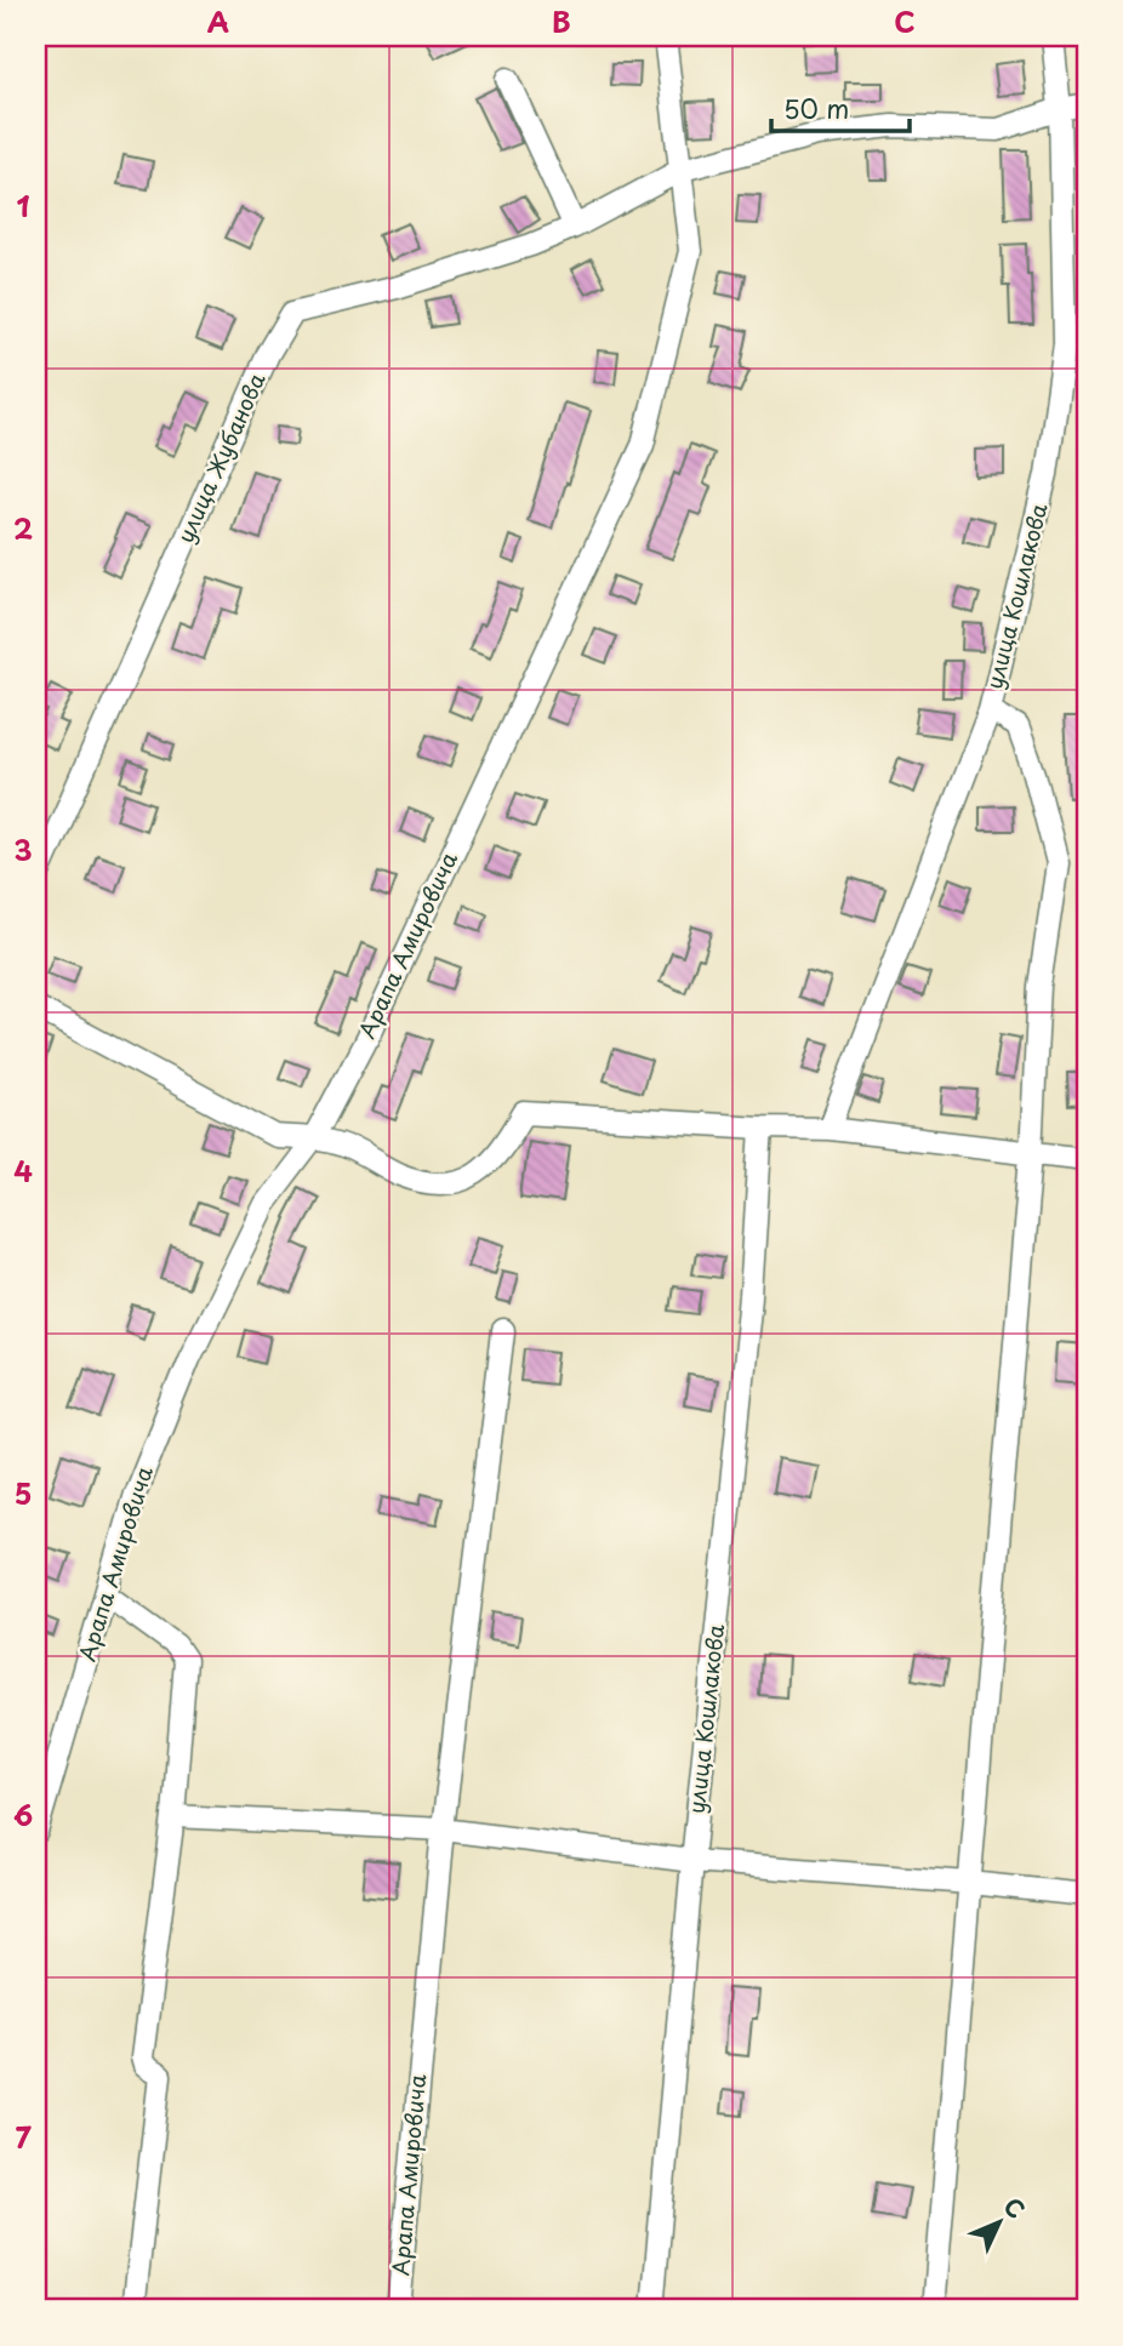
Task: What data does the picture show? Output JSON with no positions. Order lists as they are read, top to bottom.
{
  "streets": {
    "street": ["улица Жубанова", "улица Кошлакова", "Арапа Амировича"]
  },
  "crossings": [
    ["улица Жубанова", "улица Кошлакова"],
    ["улица Жубанова", "Арапа Амировича"]
  ],
  "scale_bar": "50 m",
  "north": "top right",
  "grid": {
    "columns": ["A", "B", "C"],
    "rows": [
      "1",
      "2",
      "3",
      "4",
      "5",
      "6",
      "7"
    ]
  }
}
